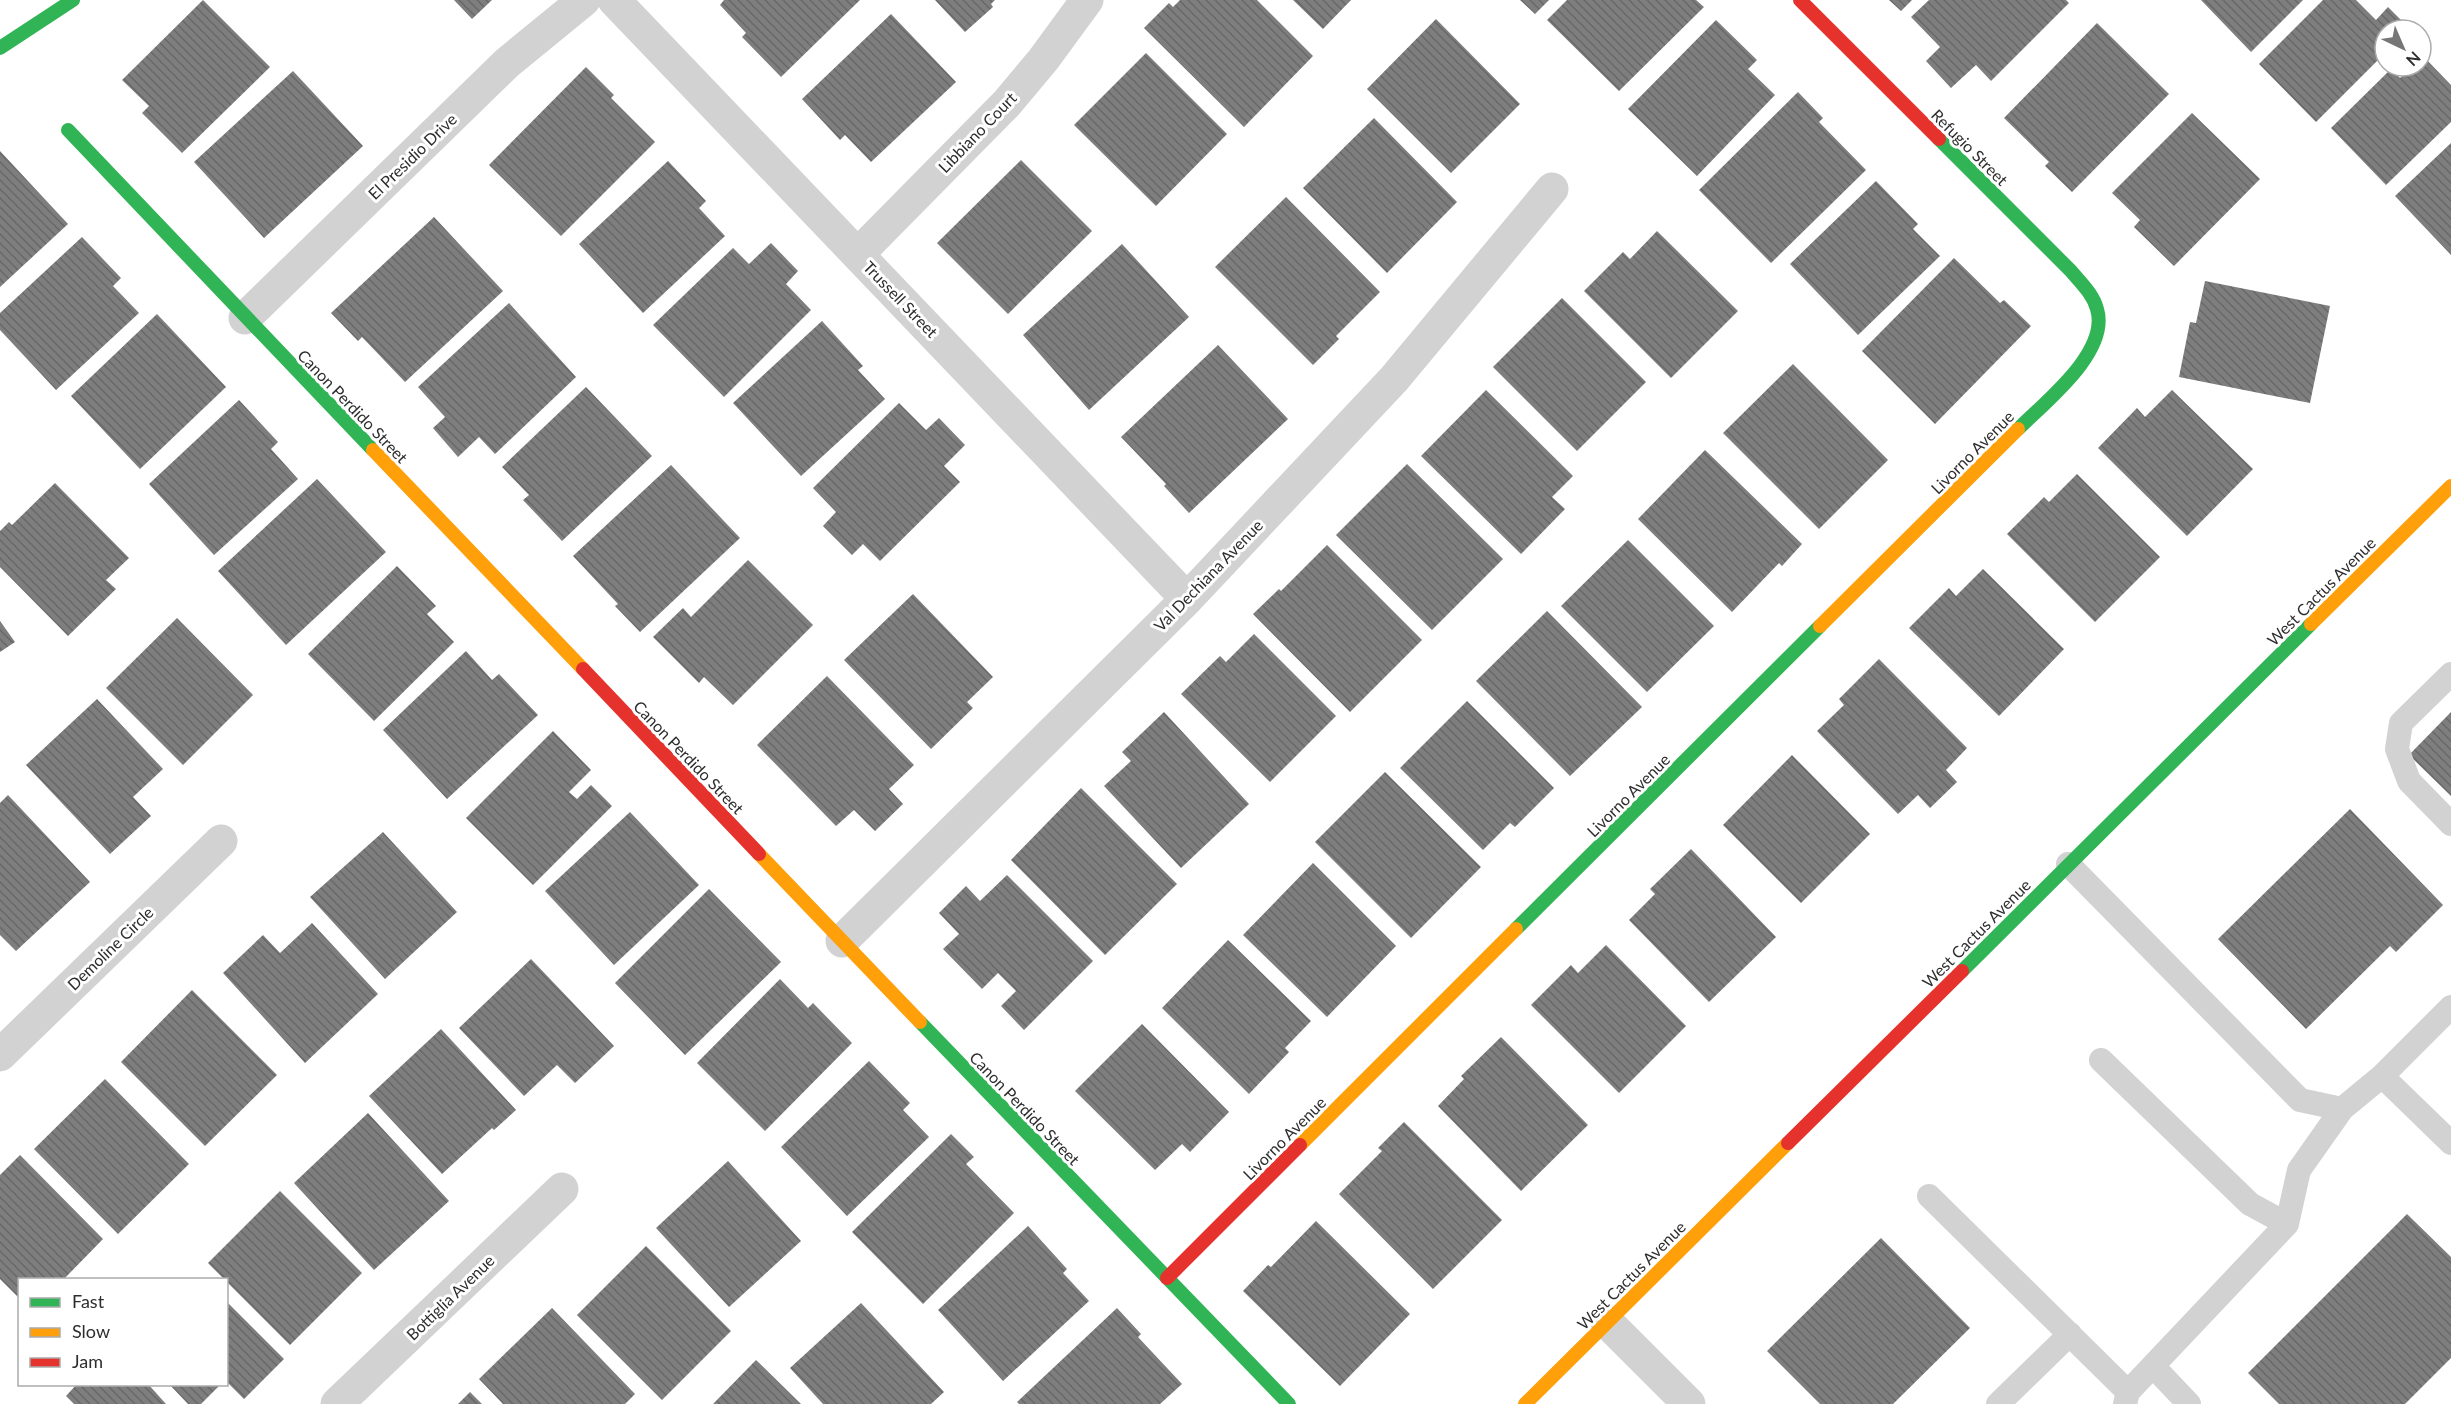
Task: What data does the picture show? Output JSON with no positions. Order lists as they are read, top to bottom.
{
  "streets": {
    "street": [
      "Libbiano Court",
      "Refugio Street",
      "El Presidio Drive",
      "Trussell Street",
      "Canon Perdido Street",
      "Livorno Avenue",
      "Val Dechiana Avenue",
      "West Cactus Avenue",
      "Demoline Circle",
      "Bottiglia Avenue"
    ]
  },
  "crossings": [
    ["Libbiano Court", "Trussell Street"],
    ["Refugio Street", "Livorno Avenue"],
    ["El Presidio Drive", "Canon Perdido Street"],
    ["Trussell Street", "Val Dechiana Avenue"],
    ["Canon Perdido Street", "Livorno Avenue"],
    ["Canon Perdido Street", "Val Dechiana Avenue"]
  ],
  "legend": ["Fast", "Slow", "Jam"],
  "north": "bottom right"
}
